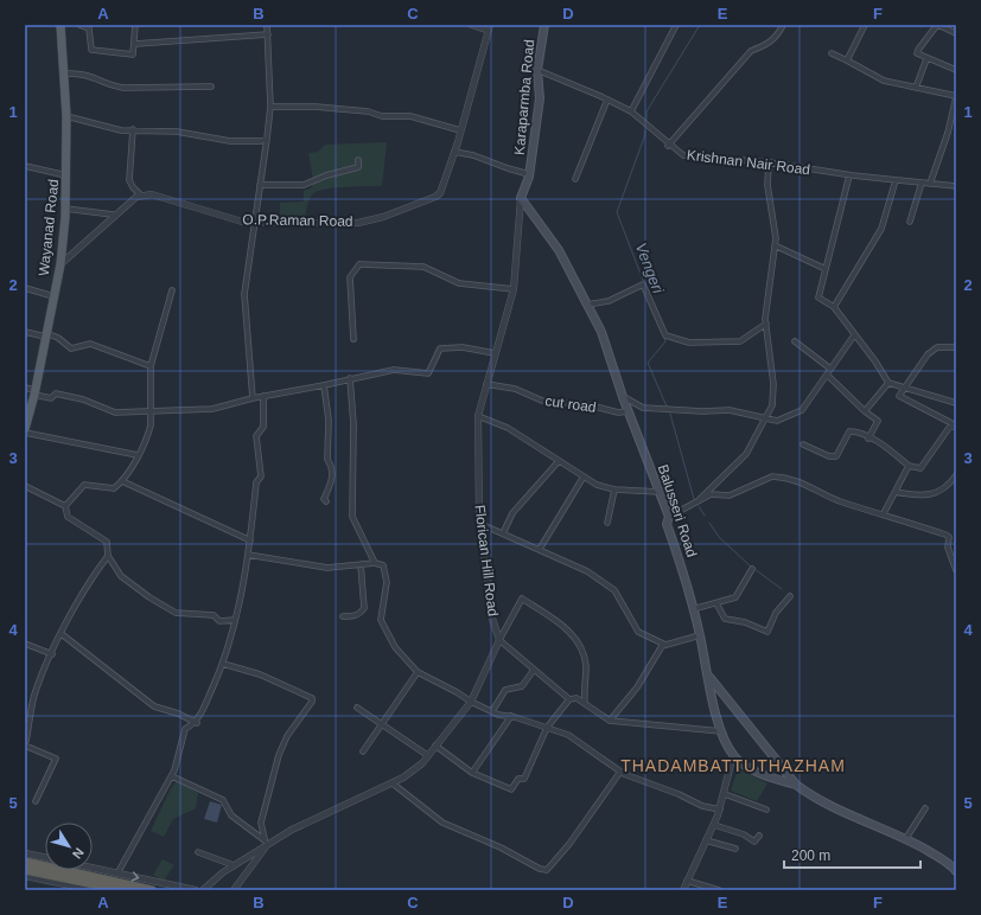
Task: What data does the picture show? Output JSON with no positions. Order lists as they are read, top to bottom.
{
  "streets": {
    "main road": ["Karaparmba Road", "Wayanad Road", "Balusseri Road"],
    "street": [
      "Krishnan Nair Road",
      "O.P.Raman Road",
      "cut road",
      "Florican Hill Road"
    ]
  },
  "crossings": [
    ["Karaparmba Road", "Krishnan Nair Road"],
    ["Karaparmba Road", "Balusseri Road"],
    ["Karaparmba Road", "Florican Hill Road"],
    ["cut road", "Balusseri Road"],
    ["cut road", "Florican Hill Road"],
    ["Balusseri Road", "Florican Hill Road"]
  ],
  "districts": ["THADAMBATTUTHAZHAM"],
  "water": ["Vengeri"],
  "scale_bar": "200 m",
  "north": "bottom right",
  "grid": {
    "columns": [
      "A",
      "B",
      "C",
      "D",
      "E",
      "F"
    ],
    "rows": [
      "1",
      "2",
      "3",
      "4",
      "5"
    ]
  }
}
